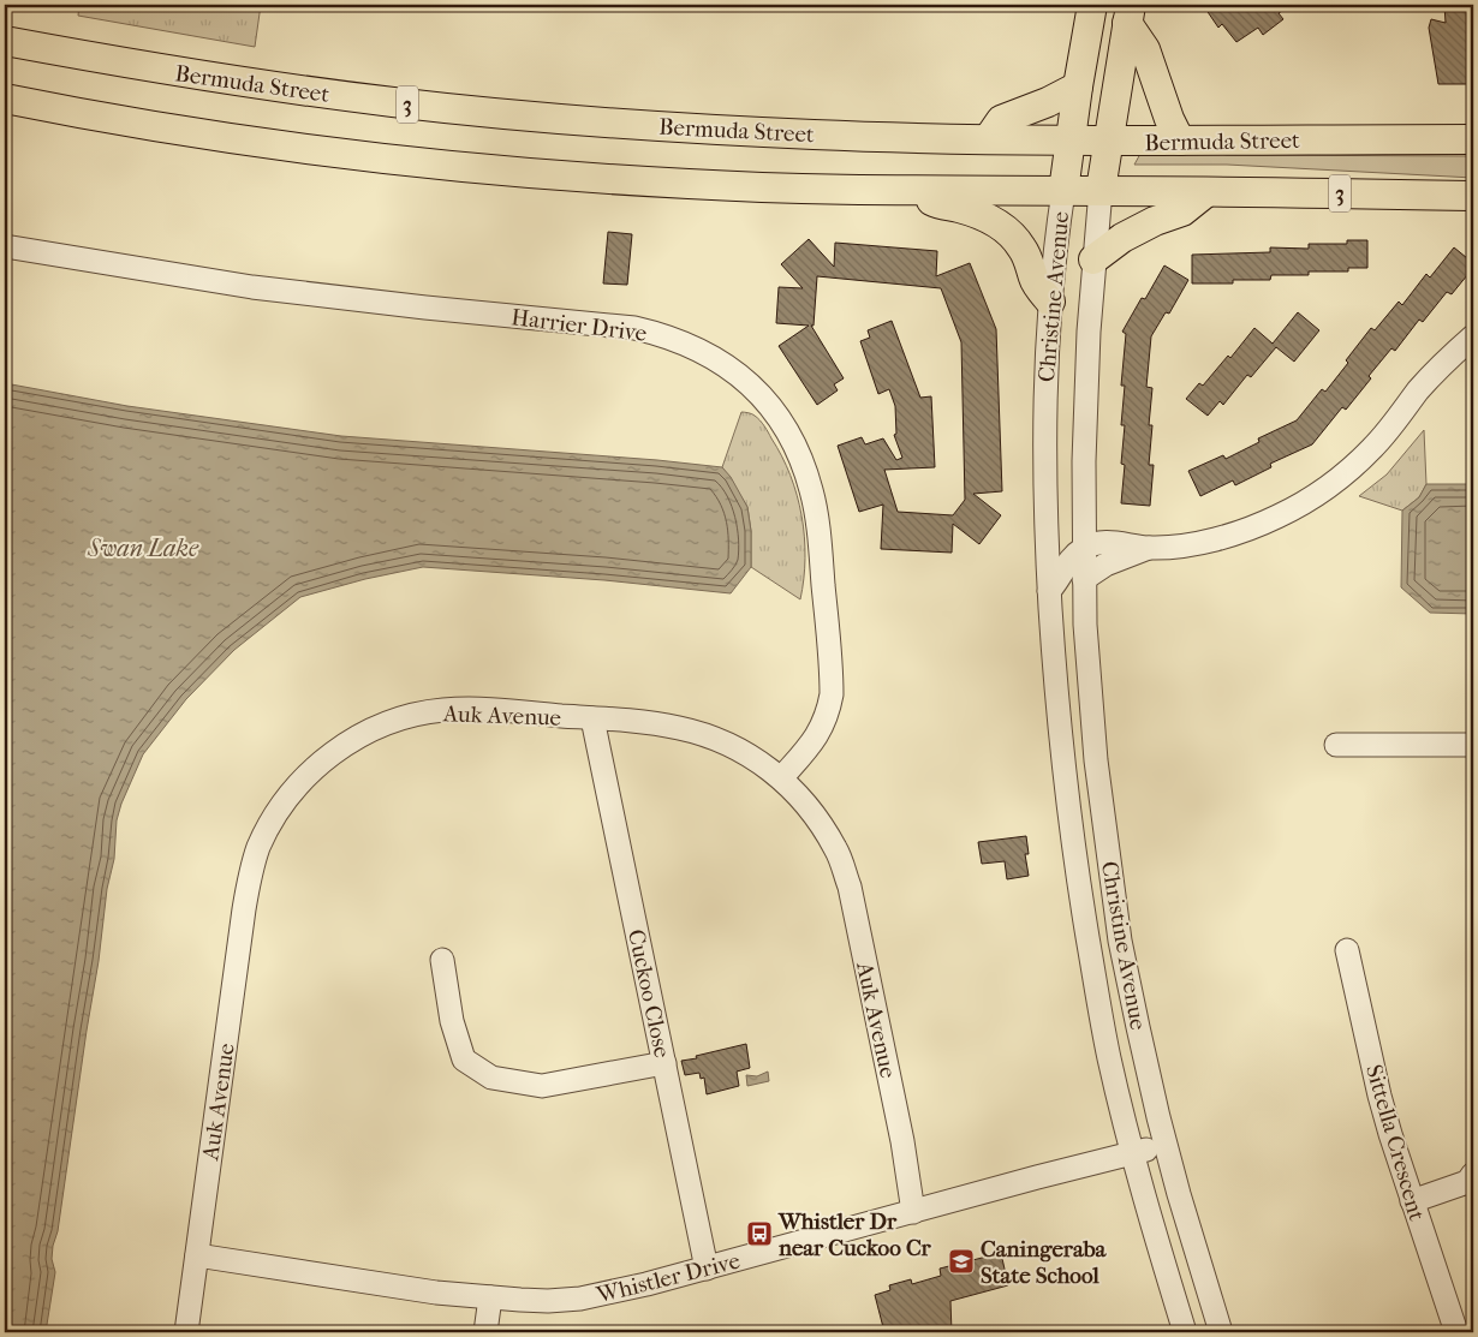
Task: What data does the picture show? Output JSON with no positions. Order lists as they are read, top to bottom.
{
  "streets": {
    "main road": ["Bermuda Street", "3", "Christine Avenue"],
    "street": [
      "Harrier Drive",
      "Auk Avenue",
      "Cuckoo Close",
      "Sittella Crescent",
      "Whistler Drive"
    ]
  },
  "crossings": [
    ["Bermuda Street", "Christine Avenue"],
    ["3", "Christine Avenue"],
    ["Christine Avenue", "Whistler Drive"],
    ["Harrier Drive", "Auk Avenue"],
    ["Auk Avenue", "Cuckoo Close"],
    ["Auk Avenue", "Whistler Drive"],
    ["Cuckoo Close", "Whistler Drive"]
  ],
  "water": ["Swan Lake"],
  "places": {
    "bus stop": ["Whistler Dr near Cuckoo Cr"],
    "school or university": ["Caningeraba State School"]
  }
}
